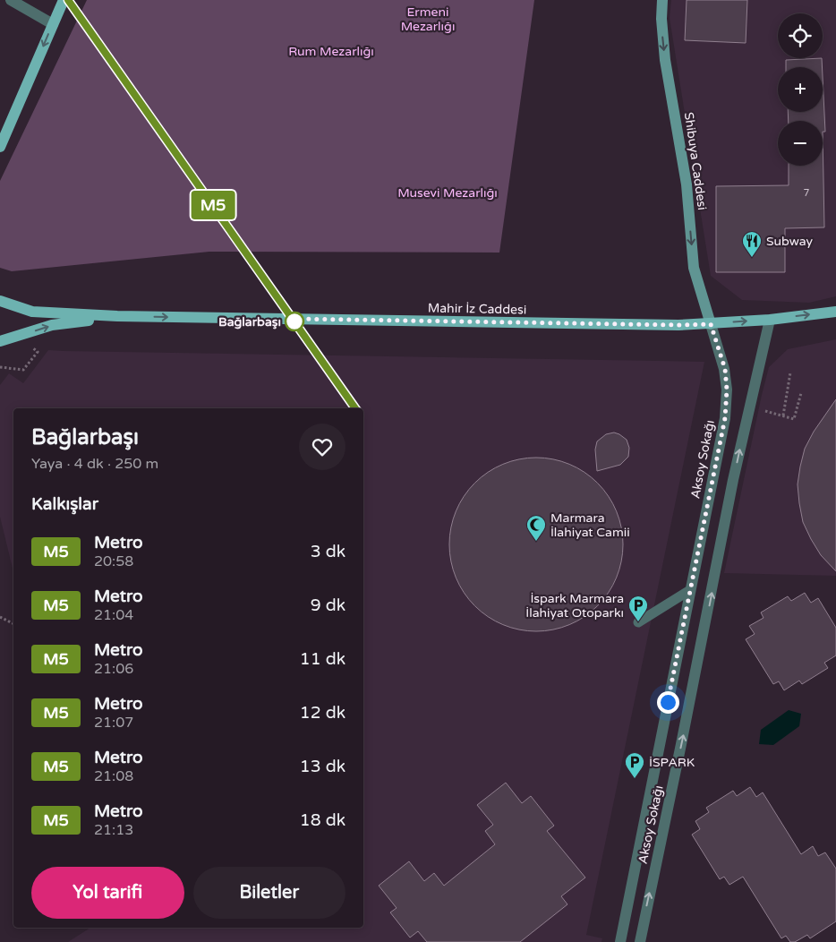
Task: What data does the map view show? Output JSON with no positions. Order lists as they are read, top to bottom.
{
  "streets": {
    "main road": ["Mahir İz Caddesi"],
    "street": ["Shibuya Caddesi", "Aksoy Sokağı"]
  },
  "crossings": [
    ["Shibuya Caddesi", "Mahir İz Caddesi"],
    ["Shibuya Caddesi", "Aksoy Sokağı"],
    ["Mahir İz Caddesi", "Aksoy Sokağı"]
  ],
  "one_way": ["Shibuya Caddesi", "Mahir İz Caddesi"],
  "parks": ["Ermeni Mezarlığı", "Rum Mezarlığı", "Musevi Mezarlığı"],
  "places": {
    "restaurant": ["Subway"],
    "other": ["Bağlarbaşı"],
    "mosque": ["Marmara İlahiyat Camii"],
    "parking": ["İspark Marmara İlahiyat Otoparkı", "İSPARK"]
  },
  "lines": ["metro line M5"],
  "house_numbers": ["7"],
  "page": {
    "on_map": "M5",
    "map_buttons": ["+", "−"],
    "heading": [
      ["Bağlarbaşı", "Yaya · 4 dk · 250 m"],
      "Kalkışlar"
    ],
    "list": [
      {
        "mark": "M5",
        "name": "Metro",
        "note": "20:58",
        "value": "3 dk"
      },
      {
        "mark": "M5",
        "name": "Metro",
        "note": "21:04",
        "value": "9 dk"
      },
      {
        "mark": "M5",
        "name": "Metro",
        "note": "21:06",
        "value": "11 dk"
      },
      {
        "mark": "M5",
        "name": "Metro",
        "note": "21:07",
        "value": "12 dk"
      },
      {
        "mark": "M5",
        "name": "Metro",
        "note": "21:08",
        "value": "13 dk"
      },
      {
        "mark": "M5",
        "name": "Metro",
        "note": "21:13",
        "value": "18 dk"
      }
    ],
    "buttons": ["Yol tarifi", "Biletler"]
  }
}
